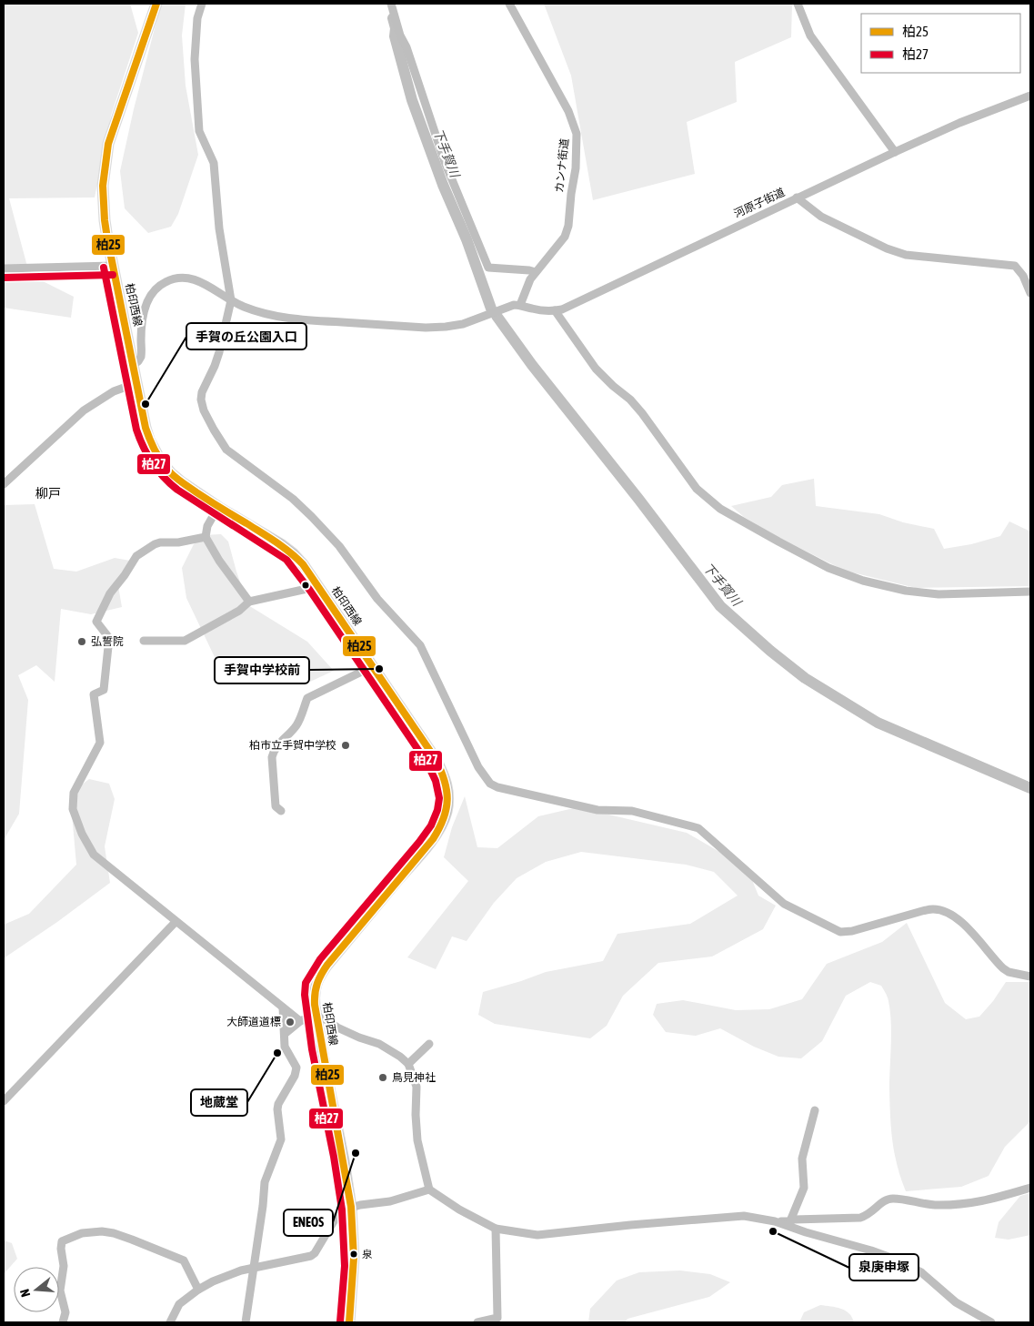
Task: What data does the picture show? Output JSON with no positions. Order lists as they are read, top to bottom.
{
  "streets": {
    "main road": ["柏印西線"],
    "street": ["カンナ街道", "河原子街道"]
  },
  "crossings": [
    ["カンナ街道", "河原子街道"],
    ["河原子街道", "柏印西線"]
  ],
  "districts": ["柳戸"],
  "water": ["下手賀川"],
  "places": [
    "手賀の丘公園入口",
    "弘誓院",
    "手賀中学校前",
    "柏市立手賀中学校",
    "大師道道標",
    "地蔵堂",
    "鳥見神社",
    "ENEOS",
    "泉庚申塚",
    "泉"
  ],
  "lines": ["transit line 柏25", "transit line 柏27"],
  "legend": ["柏25", "柏27"],
  "north": "left"
}
